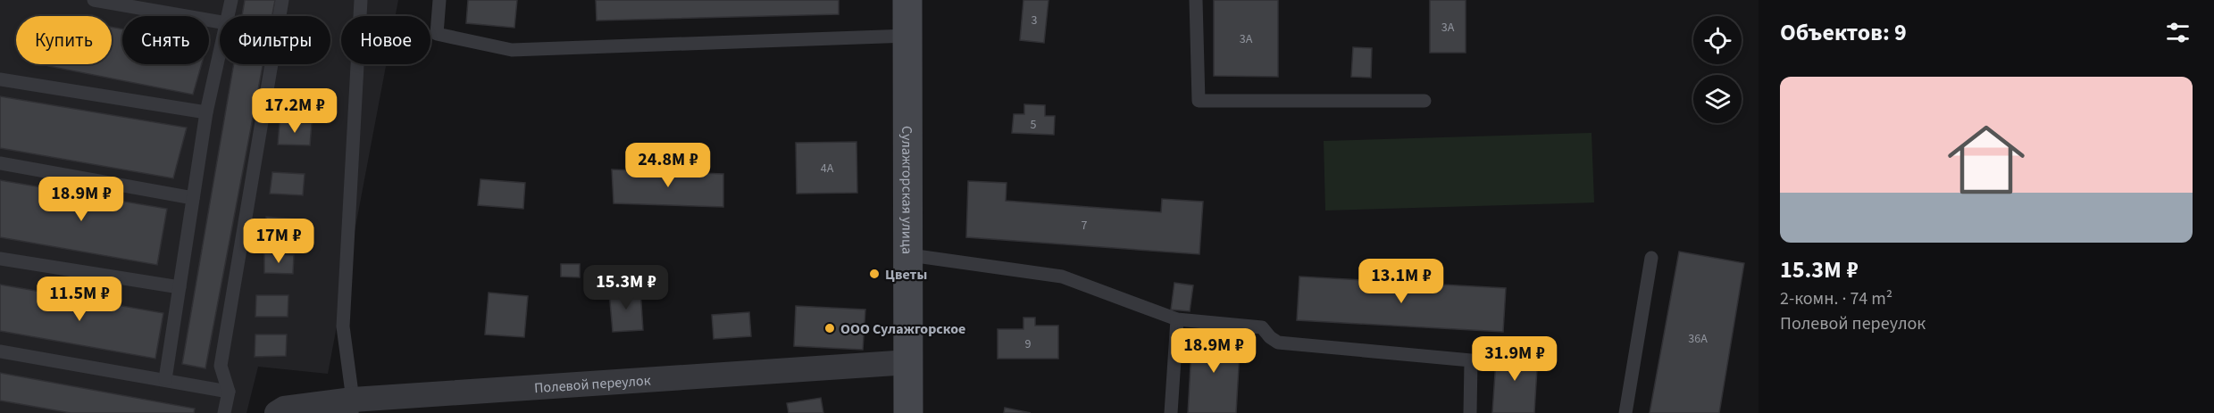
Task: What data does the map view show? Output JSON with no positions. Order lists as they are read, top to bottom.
{
  "streets": {
    "main road": ["Сулажгорская улица"],
    "street": ["Полевой переулок"]
  },
  "crossings": [
    ["Сулажгорская улица", "Полевой переулок"]
  ],
  "places": ["Цветы", "ООО Сулажгорское"],
  "house_numbers": [
    "3",
    "3А",
    "3А",
    "5",
    "4А",
    "7",
    "36А",
    "9"
  ],
  "page": {
    "heading": "Объектов: 9",
    "chip": [
      "Купить",
      "Снять",
      "Фильтры",
      "Новое"
    ],
    "list": [
      {
        "name": "15.3M ₽",
        "note": "2-комн. · 74 m² · Полевой переулок"
      }
    ],
    "price": [
      "17.2M ₽",
      "24.8M ₽",
      "18.9M ₽",
      "17M ₽",
      "13.1M ₽",
      "15.3M ₽",
      "11.5M ₽",
      "18.9M ₽",
      "31.9M ₽"
    ]
  }
}
